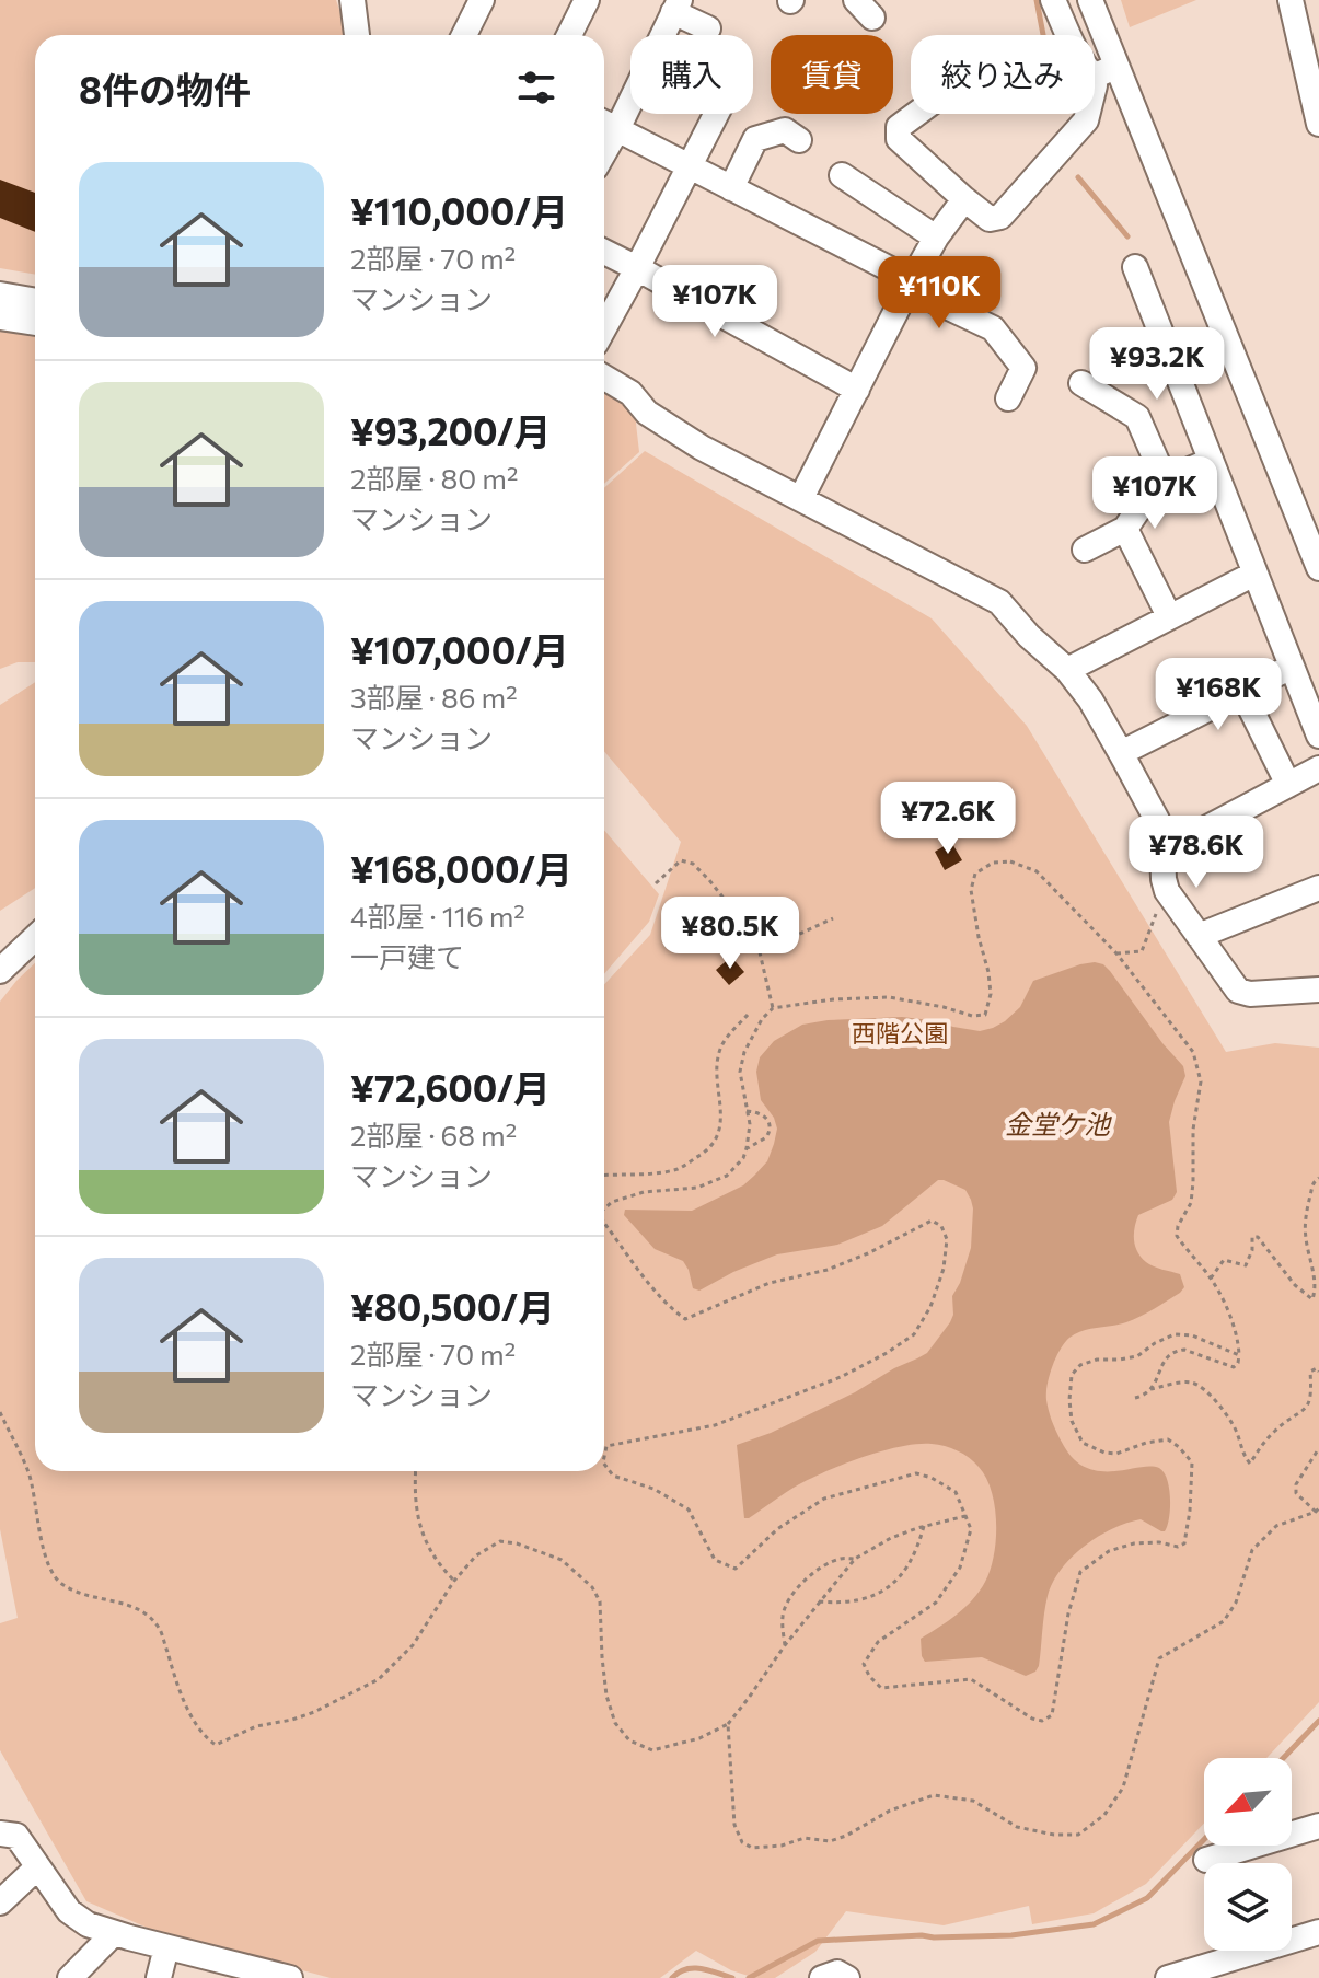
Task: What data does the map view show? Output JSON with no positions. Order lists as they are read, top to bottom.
{
  "water": ["金堂ケ池"],
  "parks": ["西階公園"],
  "north": "bottom left",
  "page": {
    "chip": ["購入", "賃貸", "絞り込み"],
    "heading": "8件の物件",
    "list": [
      {
        "name": "¥110,000/月",
        "note": "2部屋 · 70 m² · マンション"
      },
      {
        "name": "¥93,200/月",
        "note": "2部屋 · 80 m² · マンション"
      },
      {
        "name": "¥107,000/月",
        "note": "3部屋 · 86 m² · マンション"
      },
      {
        "name": "¥168,000/月",
        "note": "4部屋 · 116 m² · 一戸建て"
      },
      {
        "name": "¥72,600/月",
        "note": "2部屋 · 68 m² · マンション"
      },
      {
        "name": "¥80,500/月",
        "note": "2部屋 · 70 m² · マンション"
      }
    ],
    "price": [
      "¥110K",
      "¥107K",
      "¥93.2K",
      "¥107K",
      "¥168K",
      "¥72.6K",
      "¥78.6K",
      "¥80.5K"
    ]
  }
}
